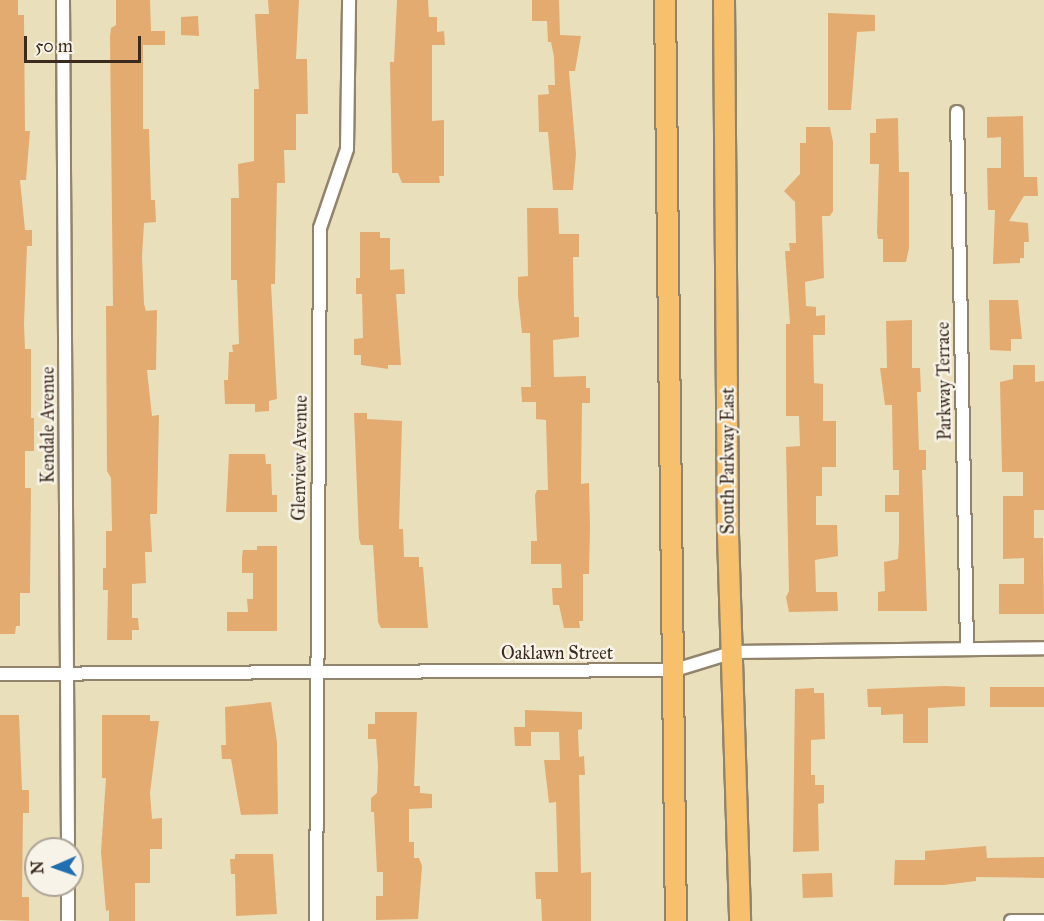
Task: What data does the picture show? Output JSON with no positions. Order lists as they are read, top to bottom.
{
  "streets": {
    "main road": ["South Parkway East"],
    "street": [
      "Parkway Terrace",
      "Kendale Avenue",
      "Glenview Avenue",
      "Oaklawn Street"
    ]
  },
  "crossings": [
    ["Parkway Terrace", "Oaklawn Street"],
    ["Kendale Avenue", "Oaklawn Street"],
    ["Glenview Avenue", "Oaklawn Street"],
    ["South Parkway East", "Oaklawn Street"]
  ],
  "scale_bar": "50 m",
  "north": "left"
}
